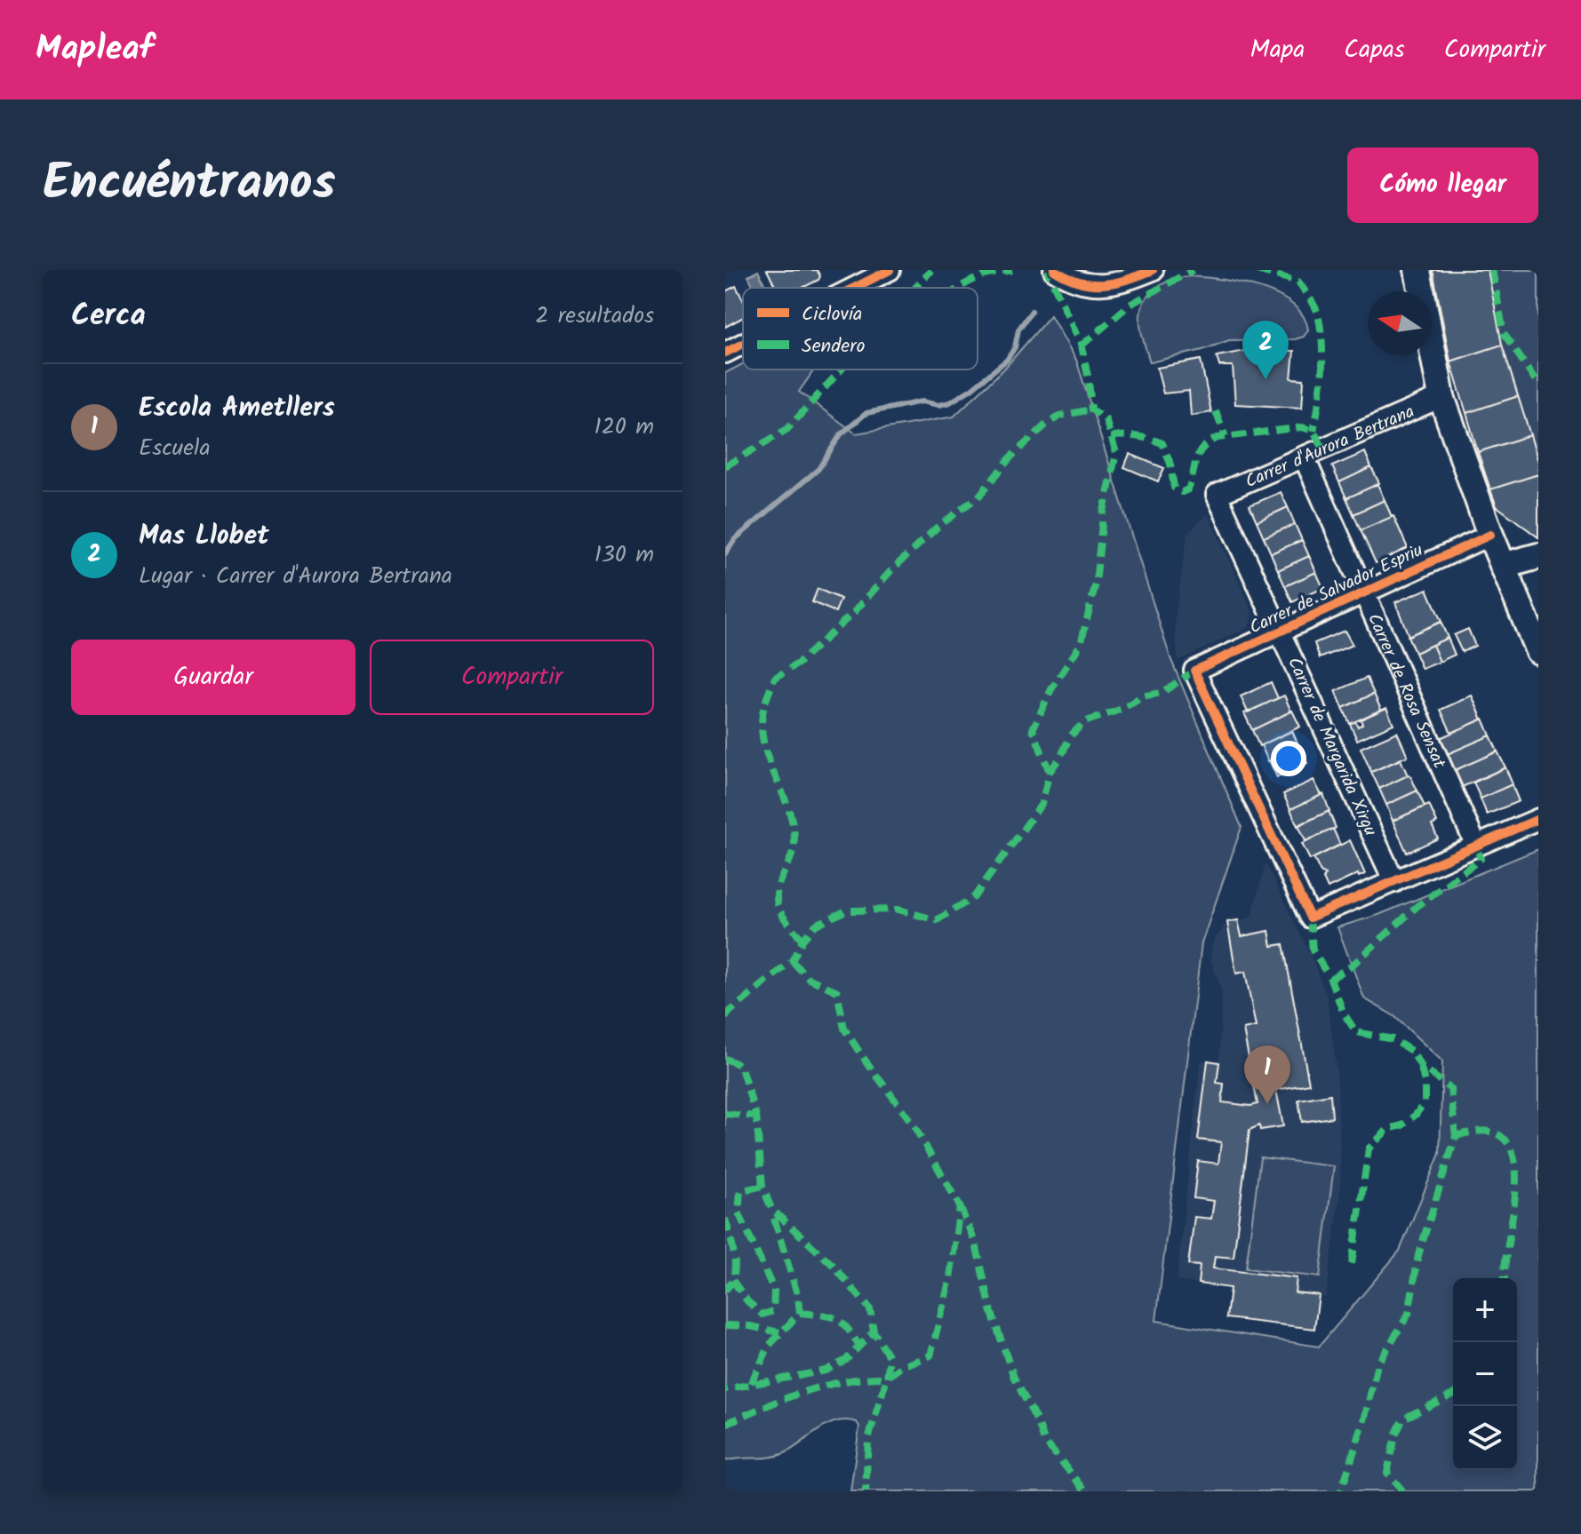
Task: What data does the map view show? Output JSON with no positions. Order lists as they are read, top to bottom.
{
  "streets": {
    "street": [
      "Carrer d'Aurora Bertrana",
      "Carrer de Salvador Espriu",
      "Carrer de Rosa Sensat",
      "Carrer de Margarida Xirgu"
    ]
  },
  "crossings": [
    ["Carrer d'Aurora Bertrana", "Carrer de Rosa Sensat"],
    ["Carrer d'Aurora Bertrana", "Carrer de Margarida Xirgu"],
    ["Carrer de Salvador Espriu", "Carrer de Rosa Sensat"],
    ["Carrer de Salvador Espriu", "Carrer de Margarida Xirgu"]
  ],
  "legend": ["Ciclovía", "Sendero"],
  "north": "left",
  "page": {
    "header": "Mapleaf",
    "nav": ["Mapa", "Capas", "Compartir"],
    "title": "Encuéntranos",
    "buttons": [
      "Cómo llegar",
      ["Guardar", "Compartir"]
    ],
    "heading": ["Cerca", "2 resultados"],
    "pins": ["2", "1"],
    "list": [
      {
        "mark": "1",
        "name": "Escola Ametllers",
        "note": "Escuela",
        "value": "120 m"
      },
      {
        "mark": "2",
        "name": "Mas Llobet",
        "note": "Lugar · Carrer d'Aurora Bertrana",
        "value": "130 m"
      }
    ],
    "map_buttons": ["+", "−"]
  }
}
